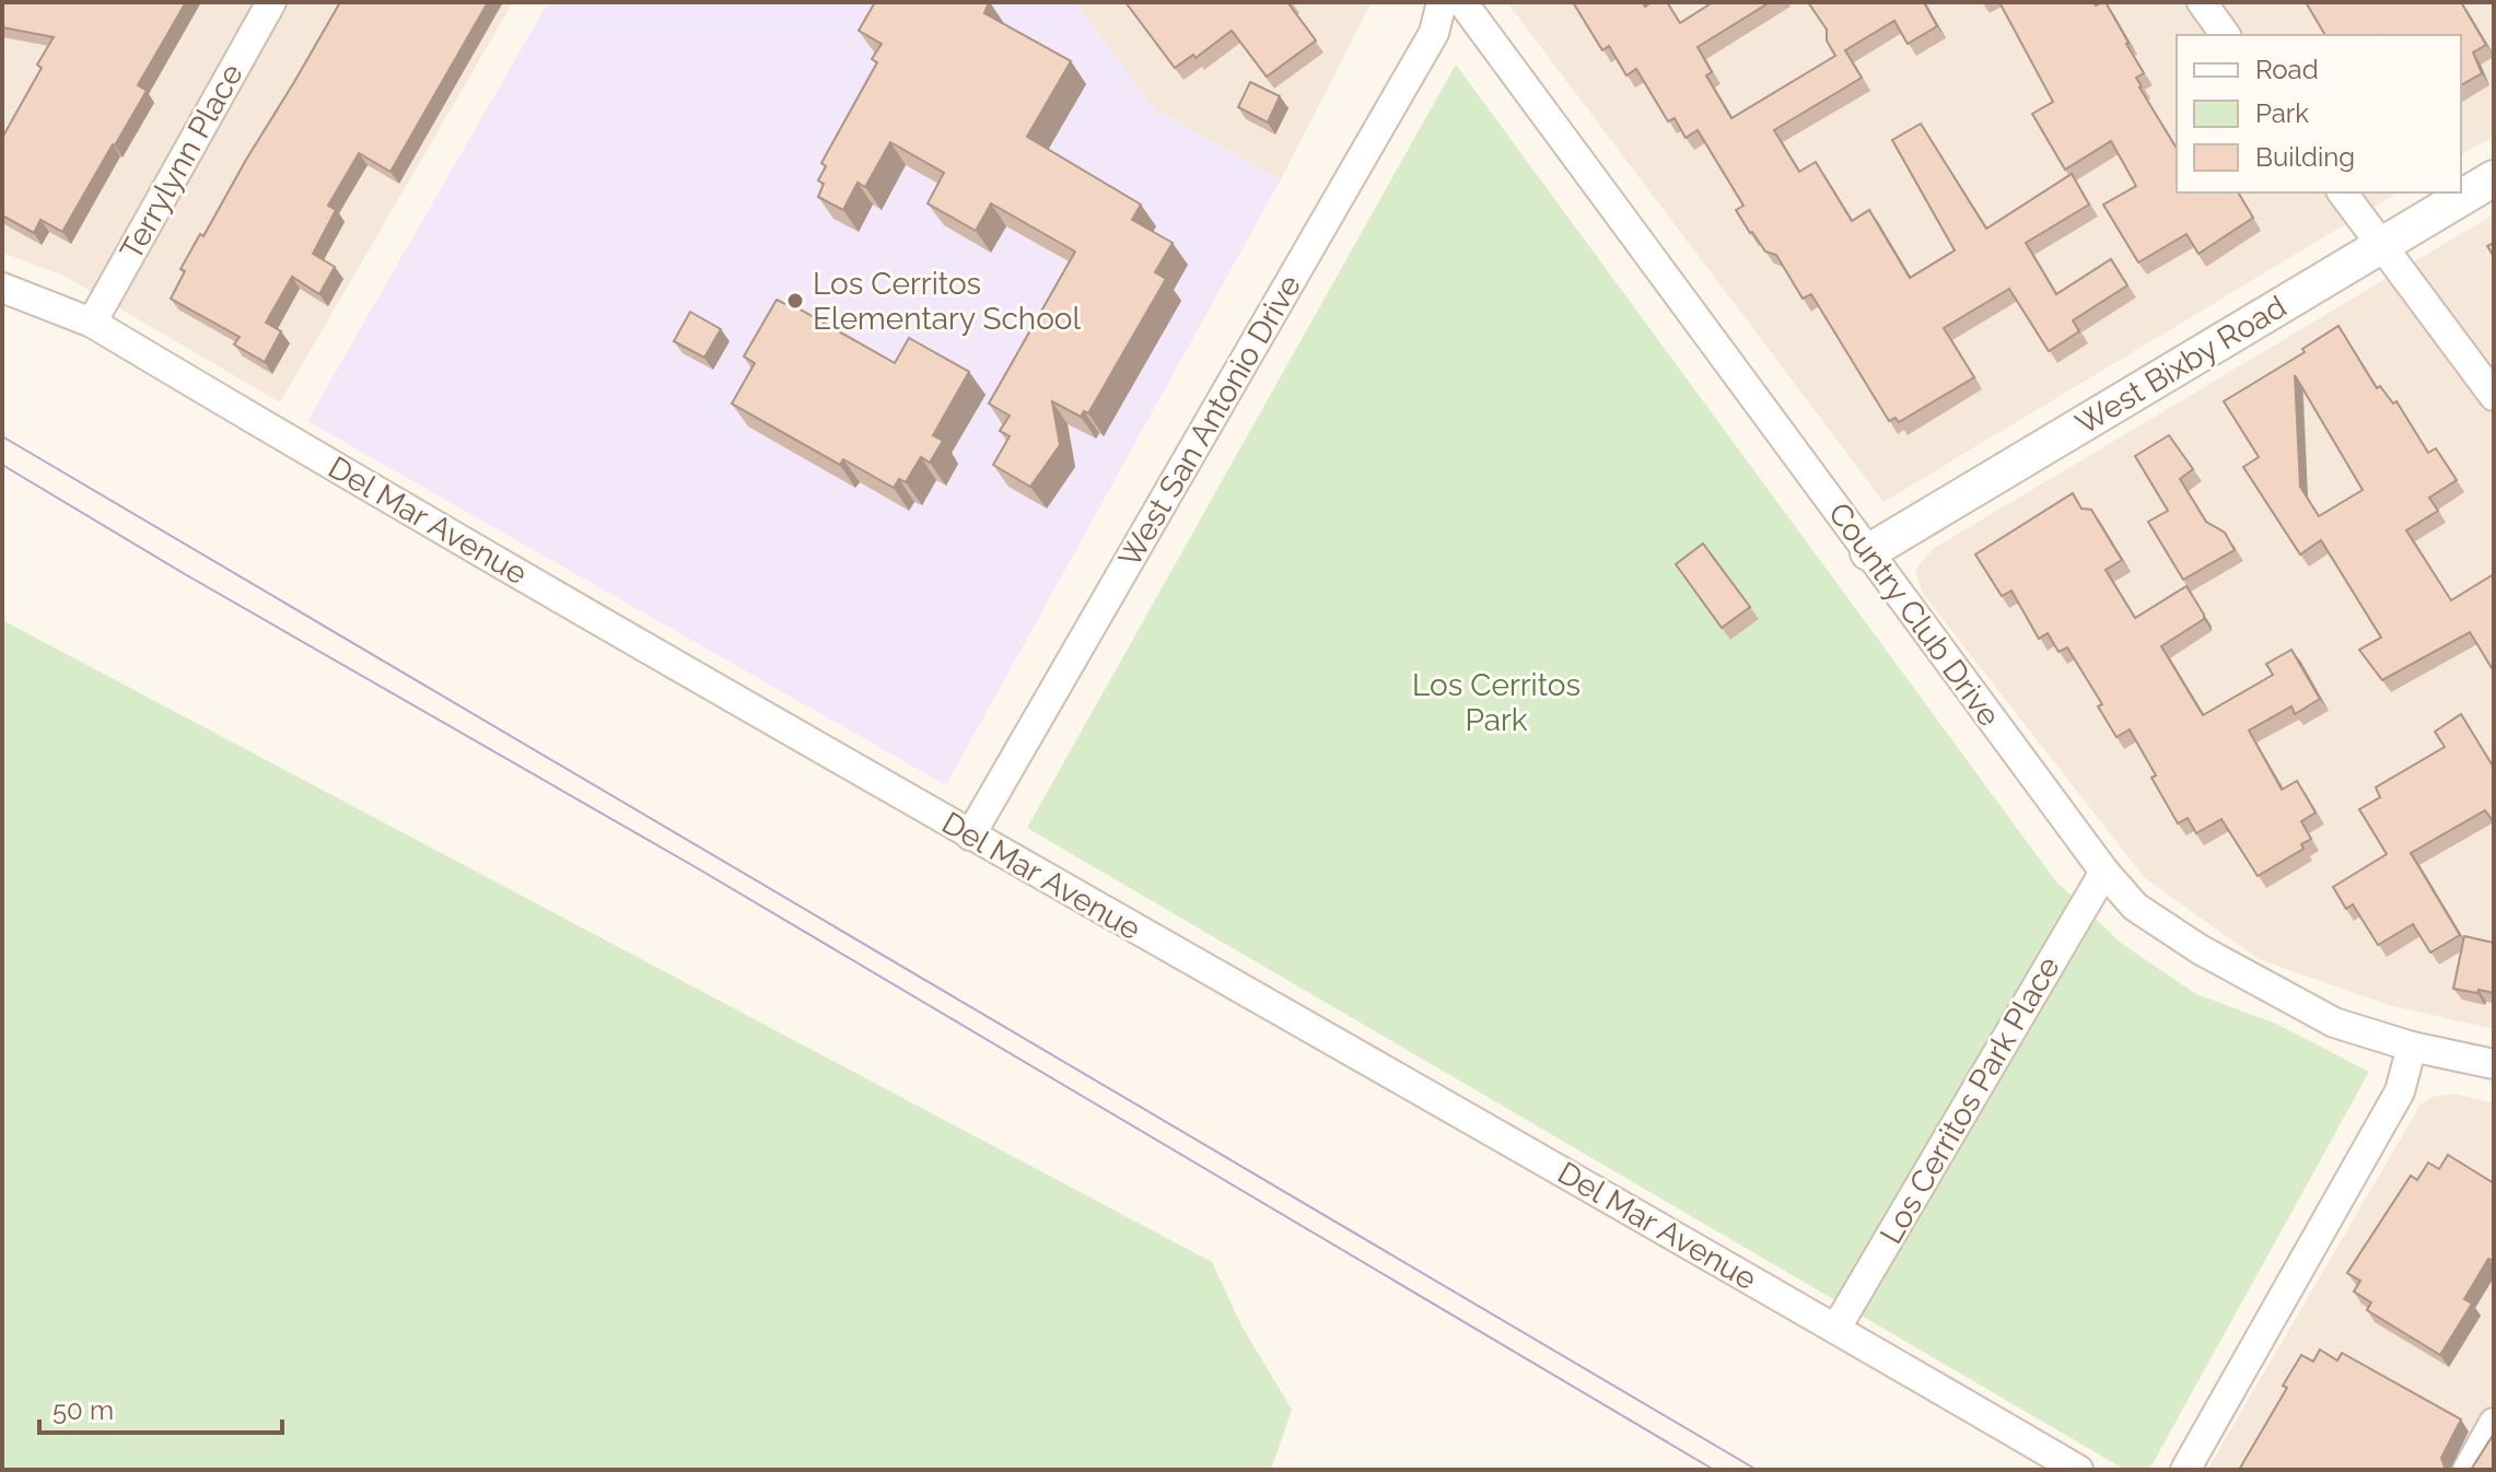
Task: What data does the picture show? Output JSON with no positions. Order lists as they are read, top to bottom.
{
  "streets": {
    "street": [
      "Terrylynn Place",
      "West Bixby Road",
      "West San Antonio Drive",
      "Del Mar Avenue",
      "Country Club Drive",
      "Los Cerritos Park Place"
    ]
  },
  "crossings": [
    ["Terrylynn Place", "Del Mar Avenue"],
    ["West Bixby Road", "Country Club Drive"],
    ["West San Antonio Drive", "Del Mar Avenue"],
    ["Del Mar Avenue", "Los Cerritos Park Place"],
    ["Country Club Drive", "Los Cerritos Park Place"]
  ],
  "parks": ["Los Cerritos Park"],
  "places": ["Los Cerritos Elementary School"],
  "legend": ["Road", "Park", "Building"],
  "scale_bar": "50 m"
}
